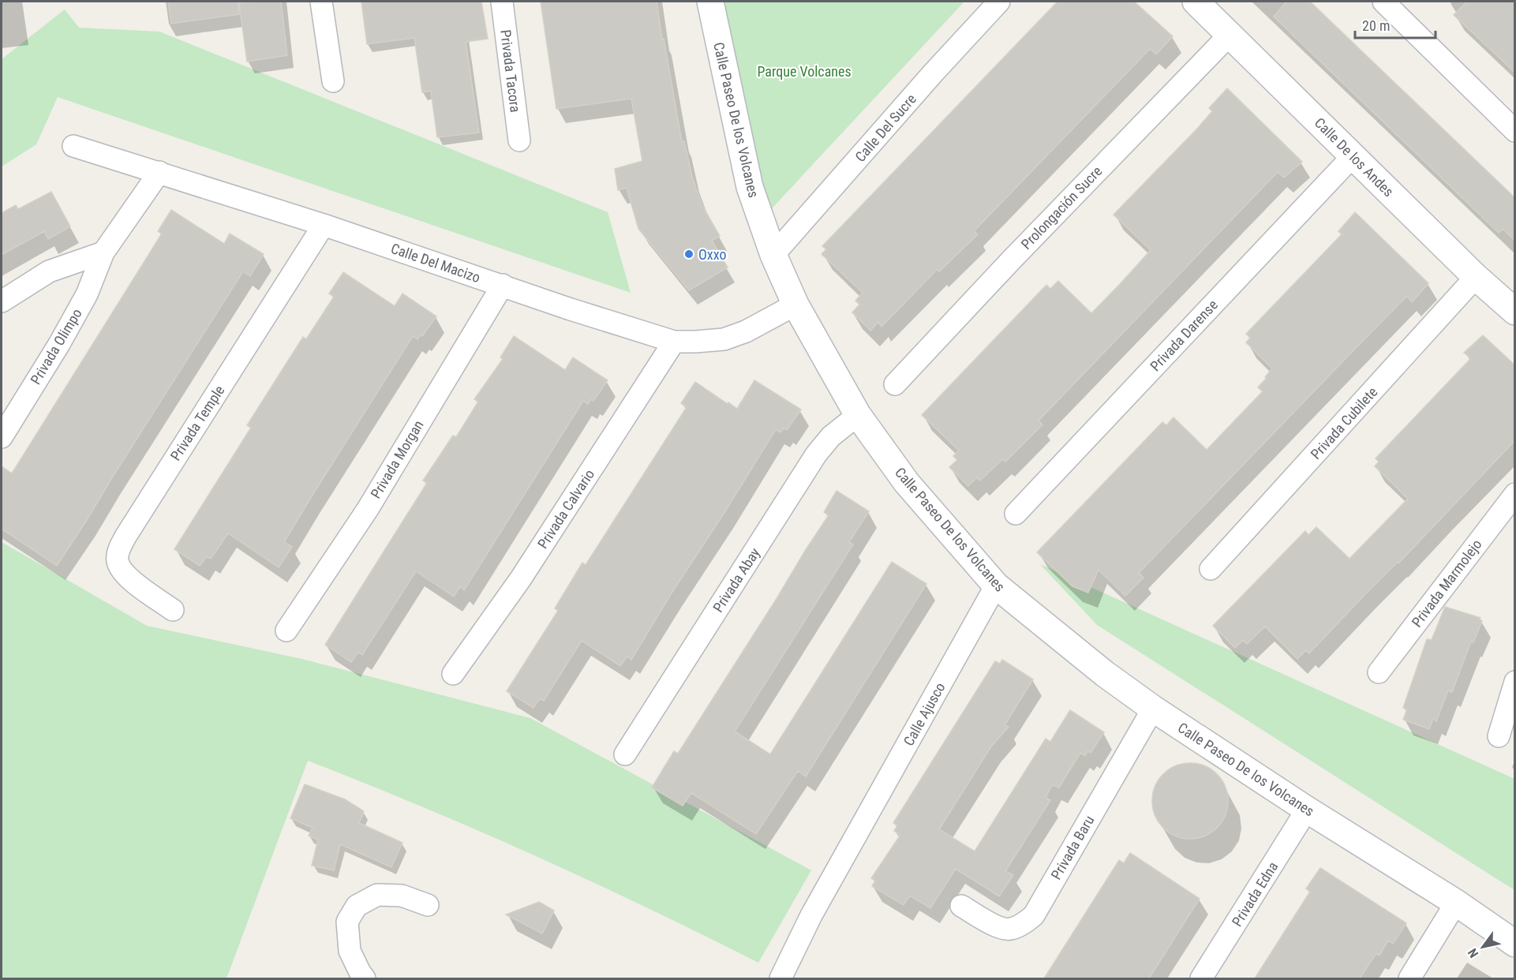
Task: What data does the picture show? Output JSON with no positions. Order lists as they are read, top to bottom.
{
  "streets": {
    "street": [
      "Privada Tacora",
      "Calle Paseo De los Volcanes",
      "Calle Del Sucre",
      "Calle De los Andes",
      "Prolongación Sucre",
      "Calle Del Macizo",
      "Privada Darense",
      "Privada Olimpo",
      "Privada Temple",
      "Privada Cubilete",
      "Privada Morgan",
      "Privada Calvario",
      "Privada Abay",
      "Privada Marmolejo",
      "Calle Ajusco",
      "Privada Baru",
      "Privada Edna"
    ]
  },
  "crossings": [
    ["Calle Paseo De los Volcanes", "Calle Del Sucre"],
    ["Calle Paseo De los Volcanes", "Calle Del Macizo"],
    ["Calle Paseo De los Volcanes", "Privada Abay"],
    ["Calle Paseo De los Volcanes", "Calle Ajusco"],
    ["Calle Paseo De los Volcanes", "Privada Baru"],
    ["Calle Paseo De los Volcanes", "Privada Edna"],
    ["Calle De los Andes", "Prolongación Sucre"],
    ["Calle De los Andes", "Privada Darense"],
    ["Calle De los Andes", "Privada Cubilete"],
    ["Calle Del Macizo", "Privada Olimpo"],
    ["Calle Del Macizo", "Privada Temple"],
    ["Calle Del Macizo", "Privada Morgan"],
    ["Calle Del Macizo", "Privada Calvario"]
  ],
  "parks": ["Parque Volcanes"],
  "places": ["Oxxo"],
  "scale_bar": "20 m",
  "north": "bottom left"
}
